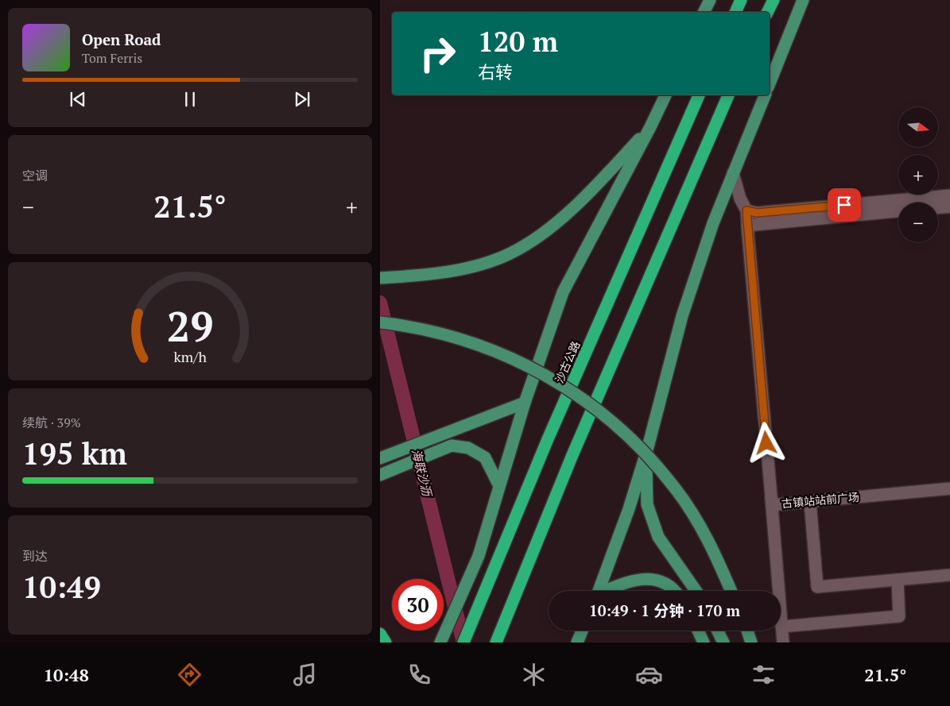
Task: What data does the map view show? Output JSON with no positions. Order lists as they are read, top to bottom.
{
  "streets": {
    "highway": ["沙古公路"],
    "street": ["古镇站站前广场"]
  },
  "water": ["海联沙沥"],
  "north": "right",
  "page": {
    "turn": ["120 m", "右转"],
    "song": ["Open Road", "Tom Ferris"],
    "map_buttons": ["+", "−"],
    "tile": [
      "空调",
      ["续航 · 39%", "195 km"],
      ["到达", "10:49"]
    ],
    "heat": ["−", "21.5°", "+"],
    "limit": "30",
    "trip": "10:49 · 1 分钟 · 170 m",
    "tabs": ["10:48", "21.5°"],
    "gauge": ["29", "km/h"]
  }
}
